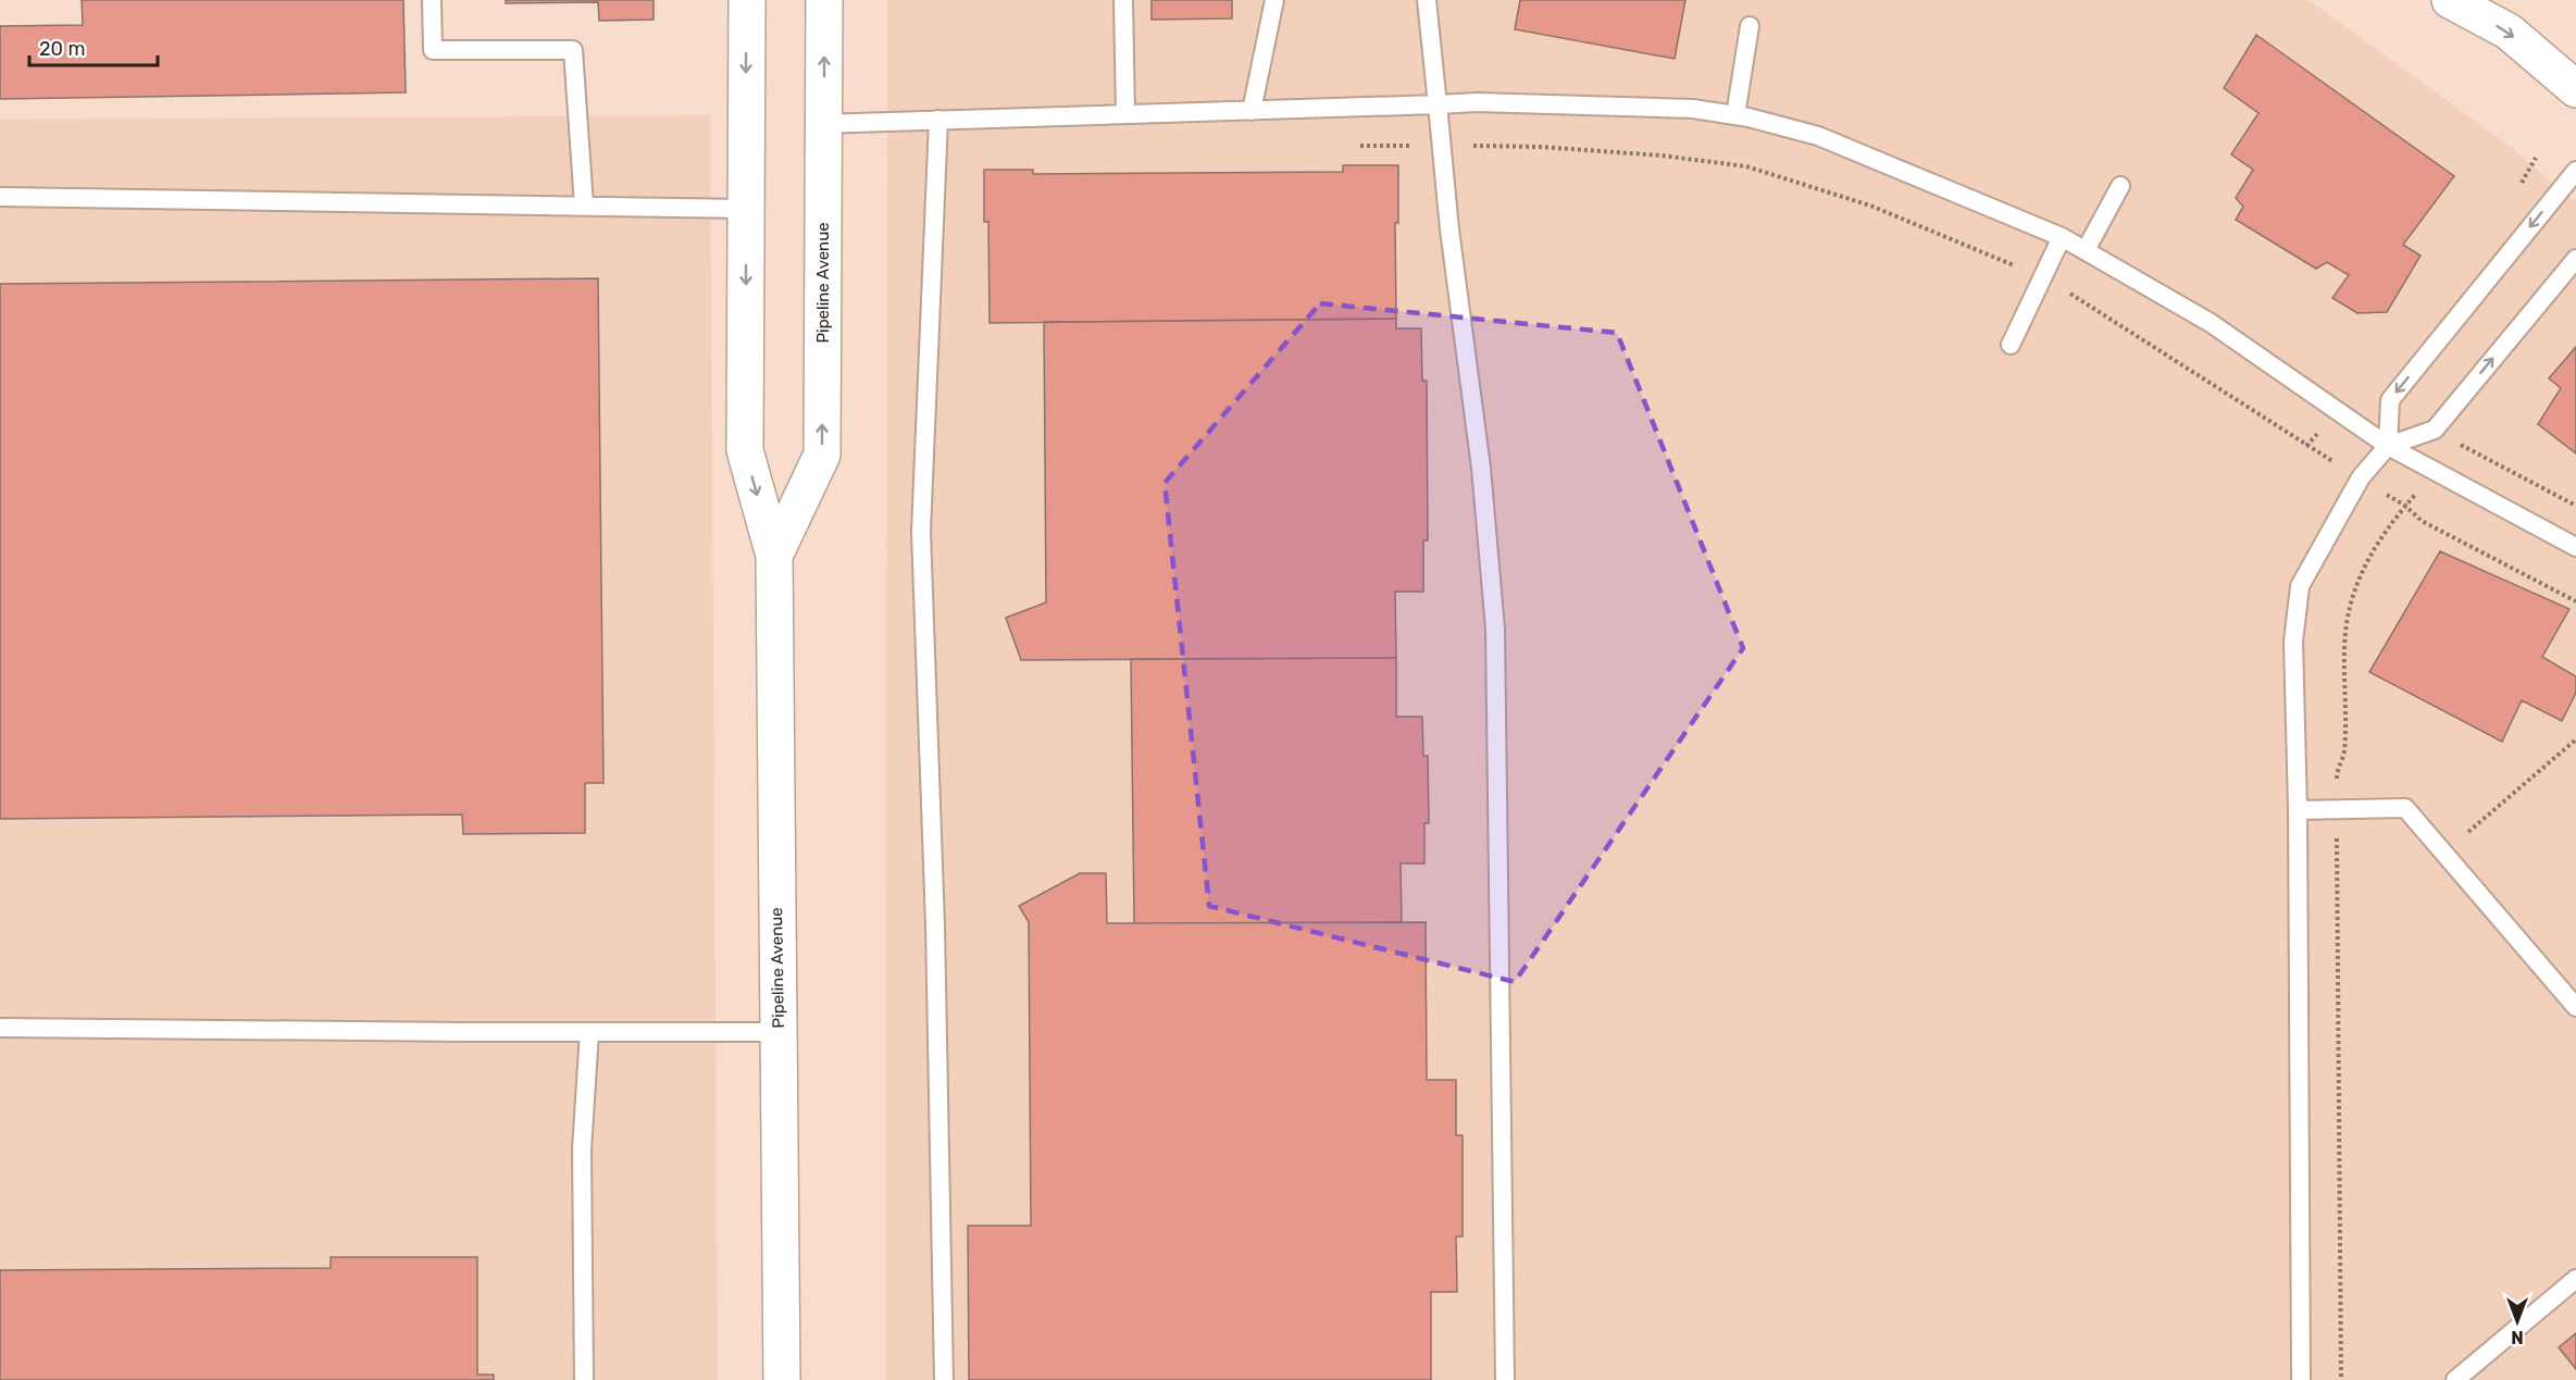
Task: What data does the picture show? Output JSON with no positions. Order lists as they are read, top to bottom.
{
  "streets": {
    "main road": ["Pipeline Avenue"]
  },
  "scale_bar": "20 m",
  "north": "bottom"
}
